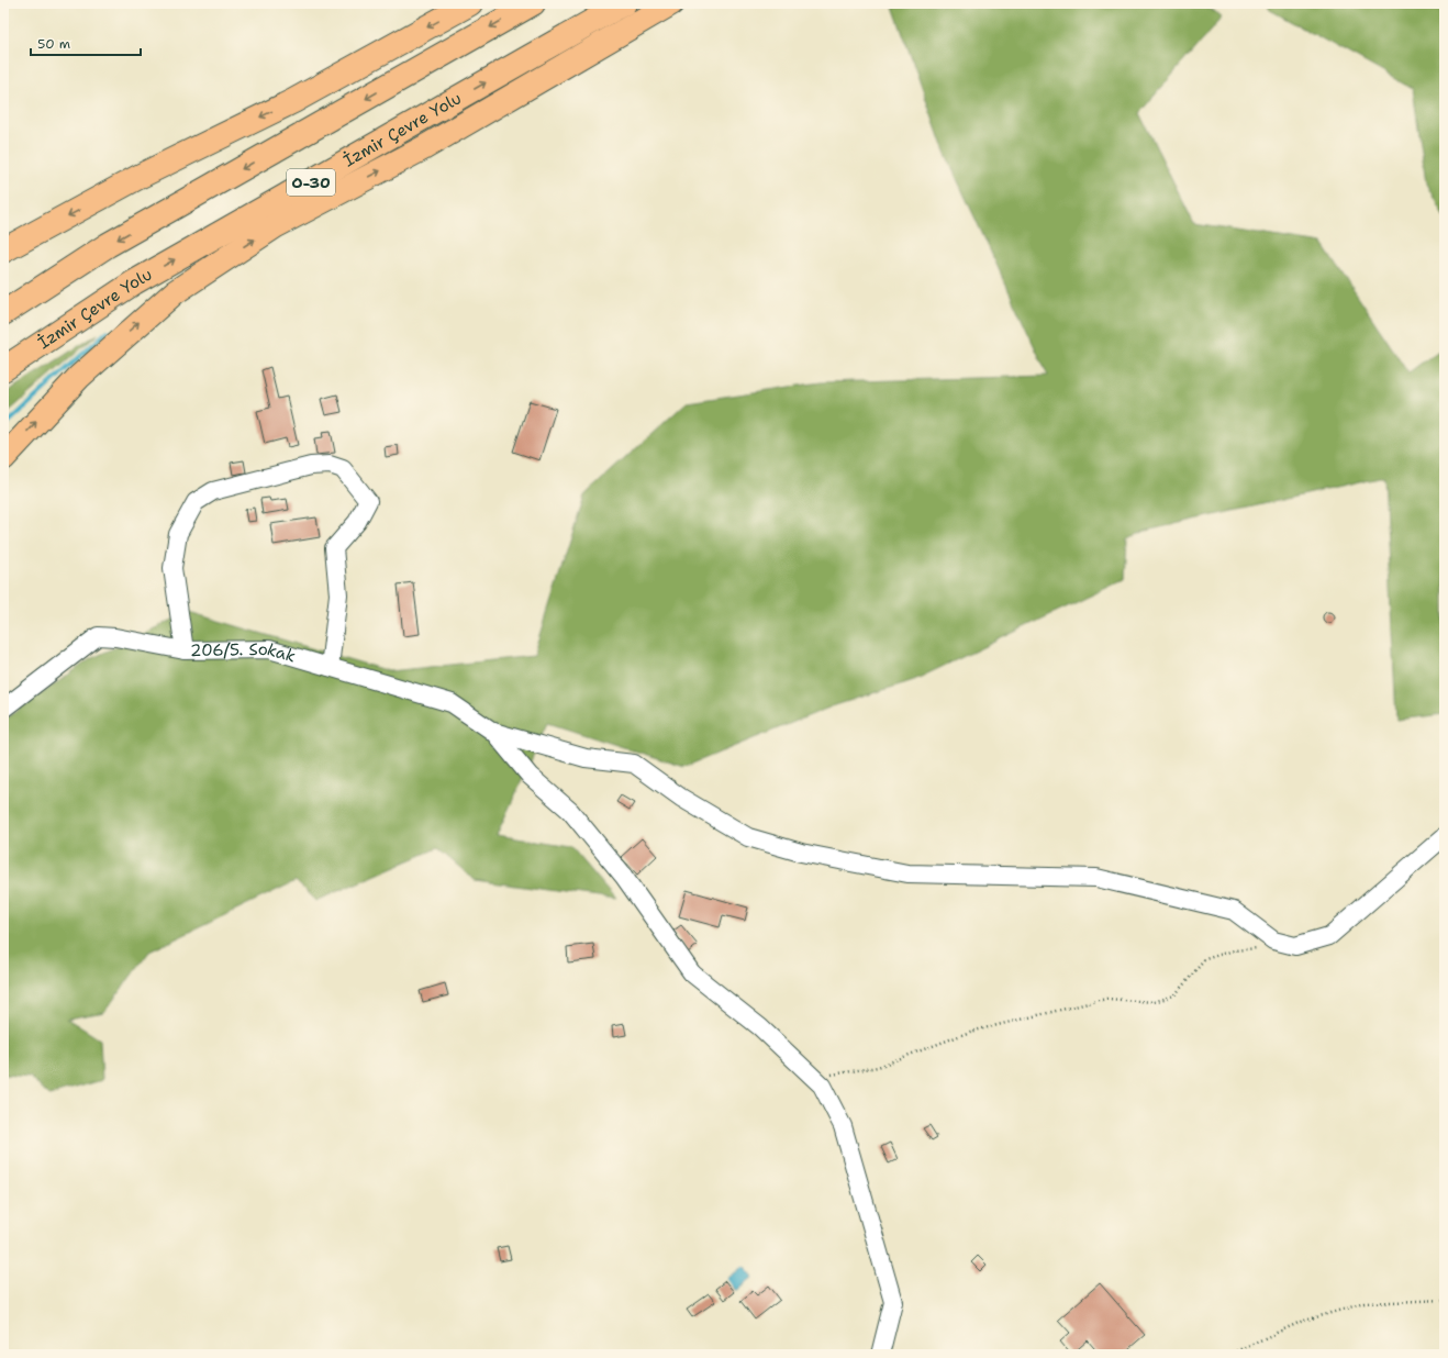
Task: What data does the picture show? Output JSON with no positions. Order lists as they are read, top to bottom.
{
  "streets": {
    "highway": ["İzmir Çevre Yolu", "O-30"],
    "street": ["206/5. Sokak"]
  },
  "scale_bar": "50 m"
}
